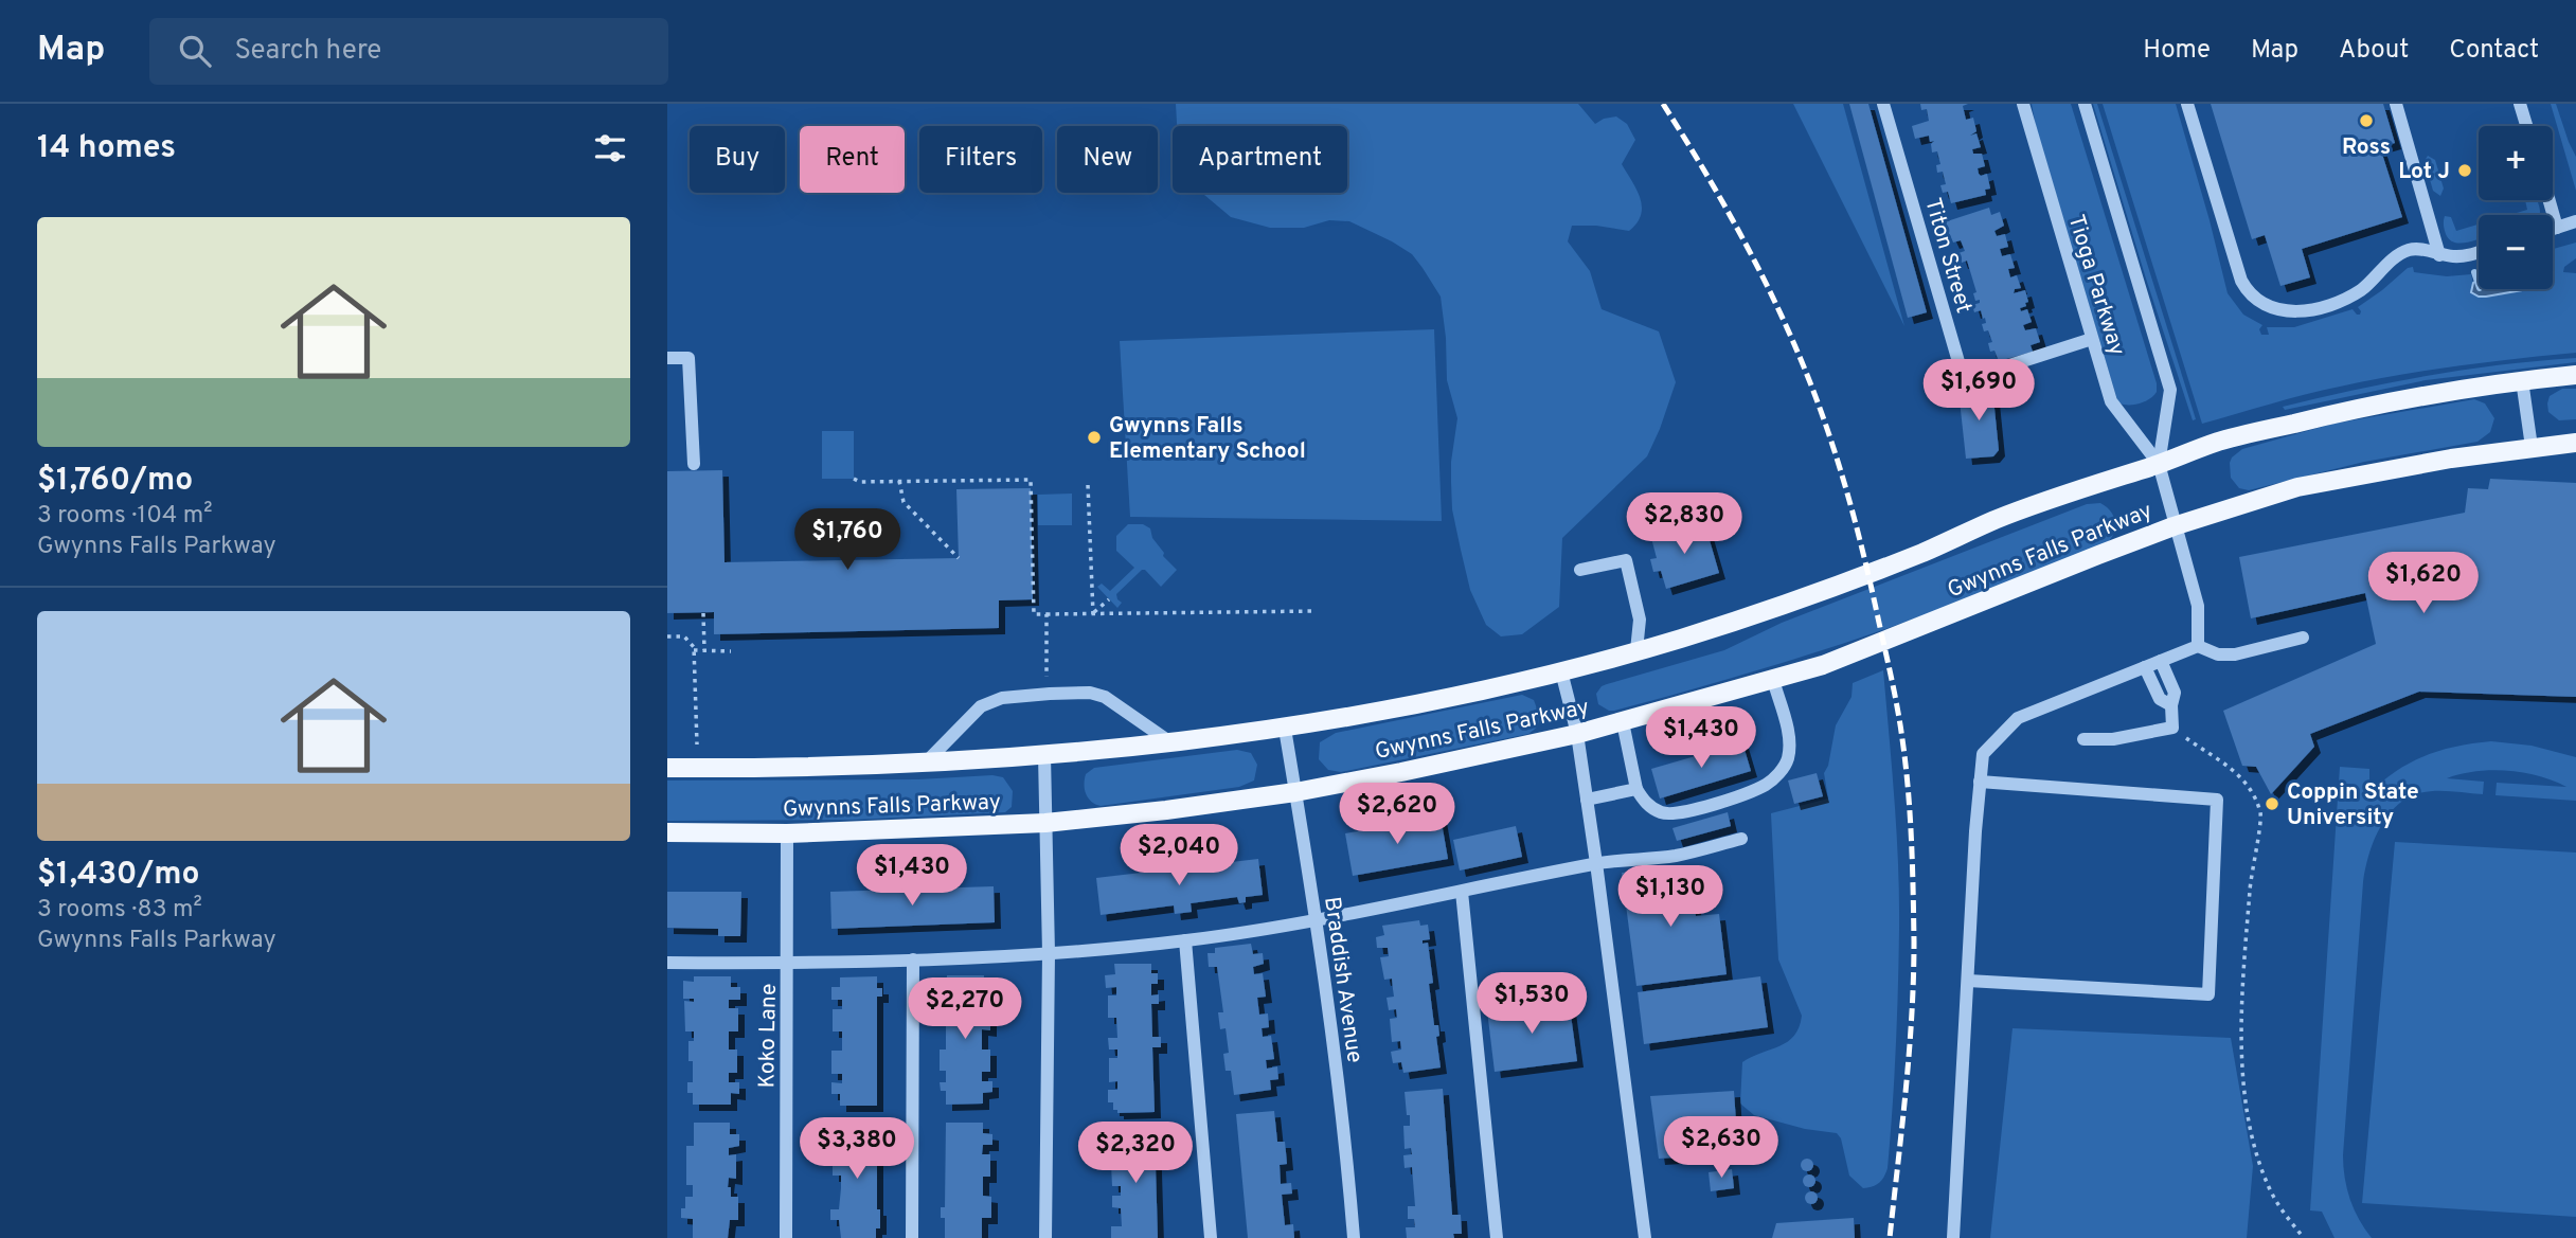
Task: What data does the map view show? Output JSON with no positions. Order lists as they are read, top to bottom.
{
  "streets": {
    "main road": ["Gwynns Falls Parkway"],
    "street": [
      "Titon Street",
      "Tioga Parkway",
      "Braddish Avenue",
      "Koko Lane"
    ]
  },
  "crossings": [
    ["Titon Street", "Tioga Parkway"],
    ["Tioga Parkway", "Gwynns Falls Parkway"],
    ["Gwynns Falls Parkway", "Braddish Avenue"],
    ["Gwynns Falls Parkway", "Koko Lane"]
  ],
  "places": [
    "Ross",
    "Lot J",
    "Gwynns Falls Elementary School",
    "Coppin State University"
  ],
  "page": {
    "header": "Map",
    "search": "Search here",
    "nav": [
      "Home",
      "Map",
      "About",
      "Contact"
    ],
    "heading": "14 homes",
    "map_buttons": ["+", "−"],
    "chip": [
      "Buy",
      "Rent",
      "Filters",
      "New",
      "Apartment"
    ],
    "list": [
      {
        "name": "$1,760/mo",
        "note": "3 rooms · 104 m² · Gwynns Falls Parkway"
      },
      {
        "name": "$1,430/mo",
        "note": "3 rooms · 83 m² · Gwynns Falls Parkway"
      }
    ],
    "price": [
      "$1,690",
      "$2,830",
      "$1,760",
      "$1,620",
      "$1,430",
      "$2,620",
      "$2,040",
      "$1,430",
      "$1,130",
      "$1,530",
      "$2,270",
      "$2,630",
      "$3,380",
      "$2,320"
    ]
  }
}
